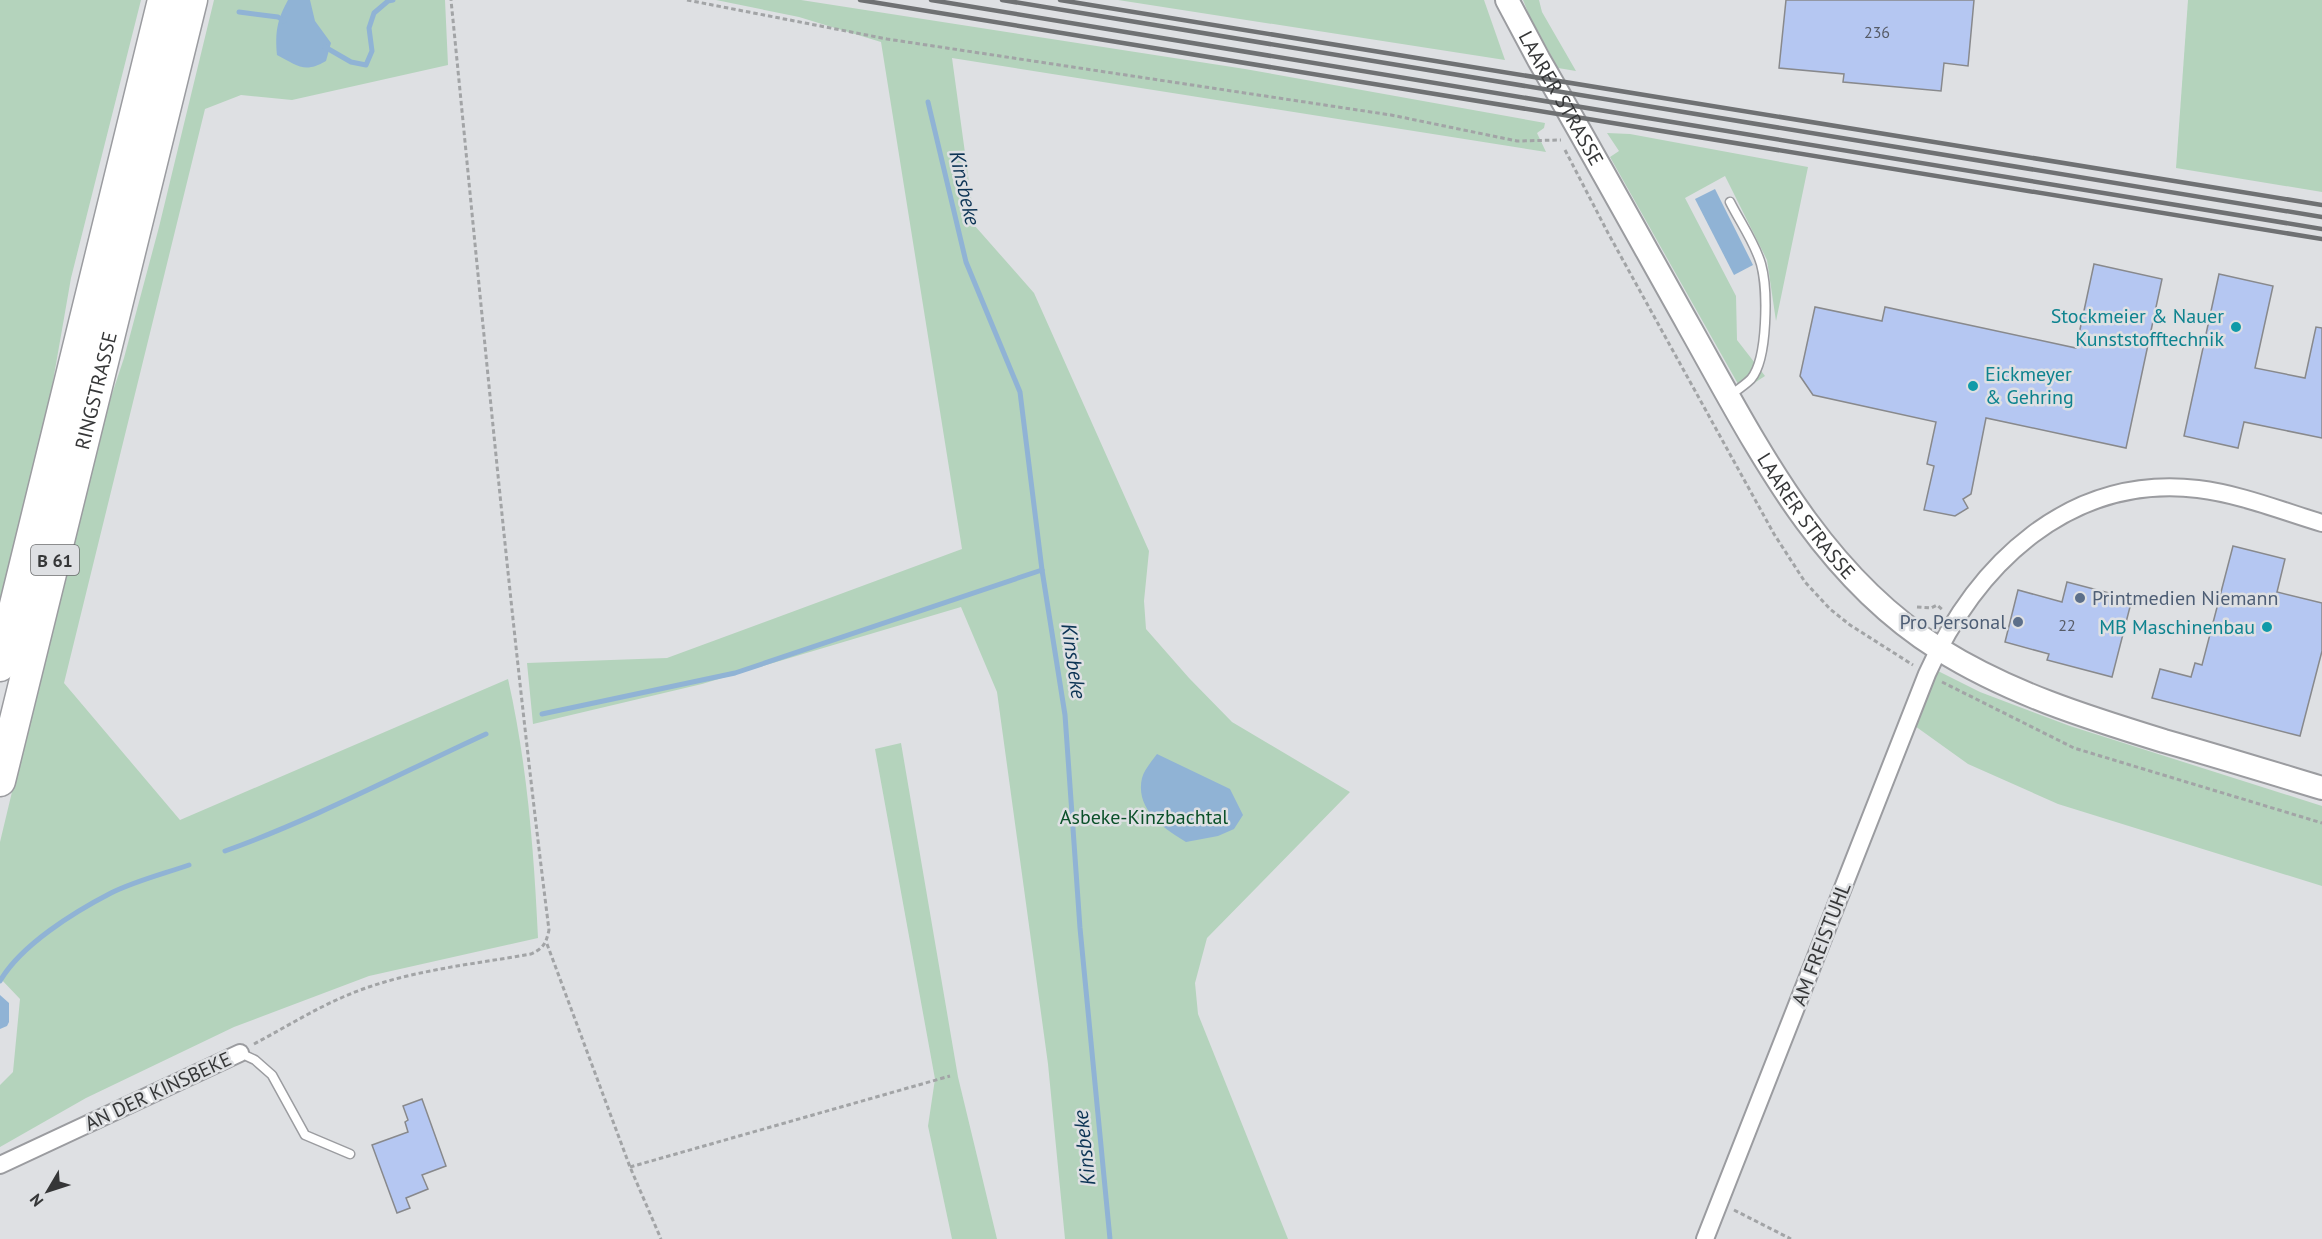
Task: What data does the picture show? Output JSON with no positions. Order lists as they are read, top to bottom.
{
  "streets": {
    "highway": ["RINGSTRASSE", "B 61"],
    "main road": ["LAARER STRASSE"],
    "street": ["AM FREISTUHL", "AN DER KINSBEKE"]
  },
  "crossings": [
    ["LAARER STRASSE", "AM FREISTUHL"]
  ],
  "water": ["Kinsbeke"],
  "parks": ["Asbeke-Kinzbachtal"],
  "places": [
    "Stockmeier & Nauer Kunststofftechnik",
    "Eickmeyer & Gehring",
    "Printmedien Niemann",
    "Pro Personal",
    "MB Maschinenbau"
  ],
  "house_numbers": ["236", "22"],
  "north": "bottom left"
}
